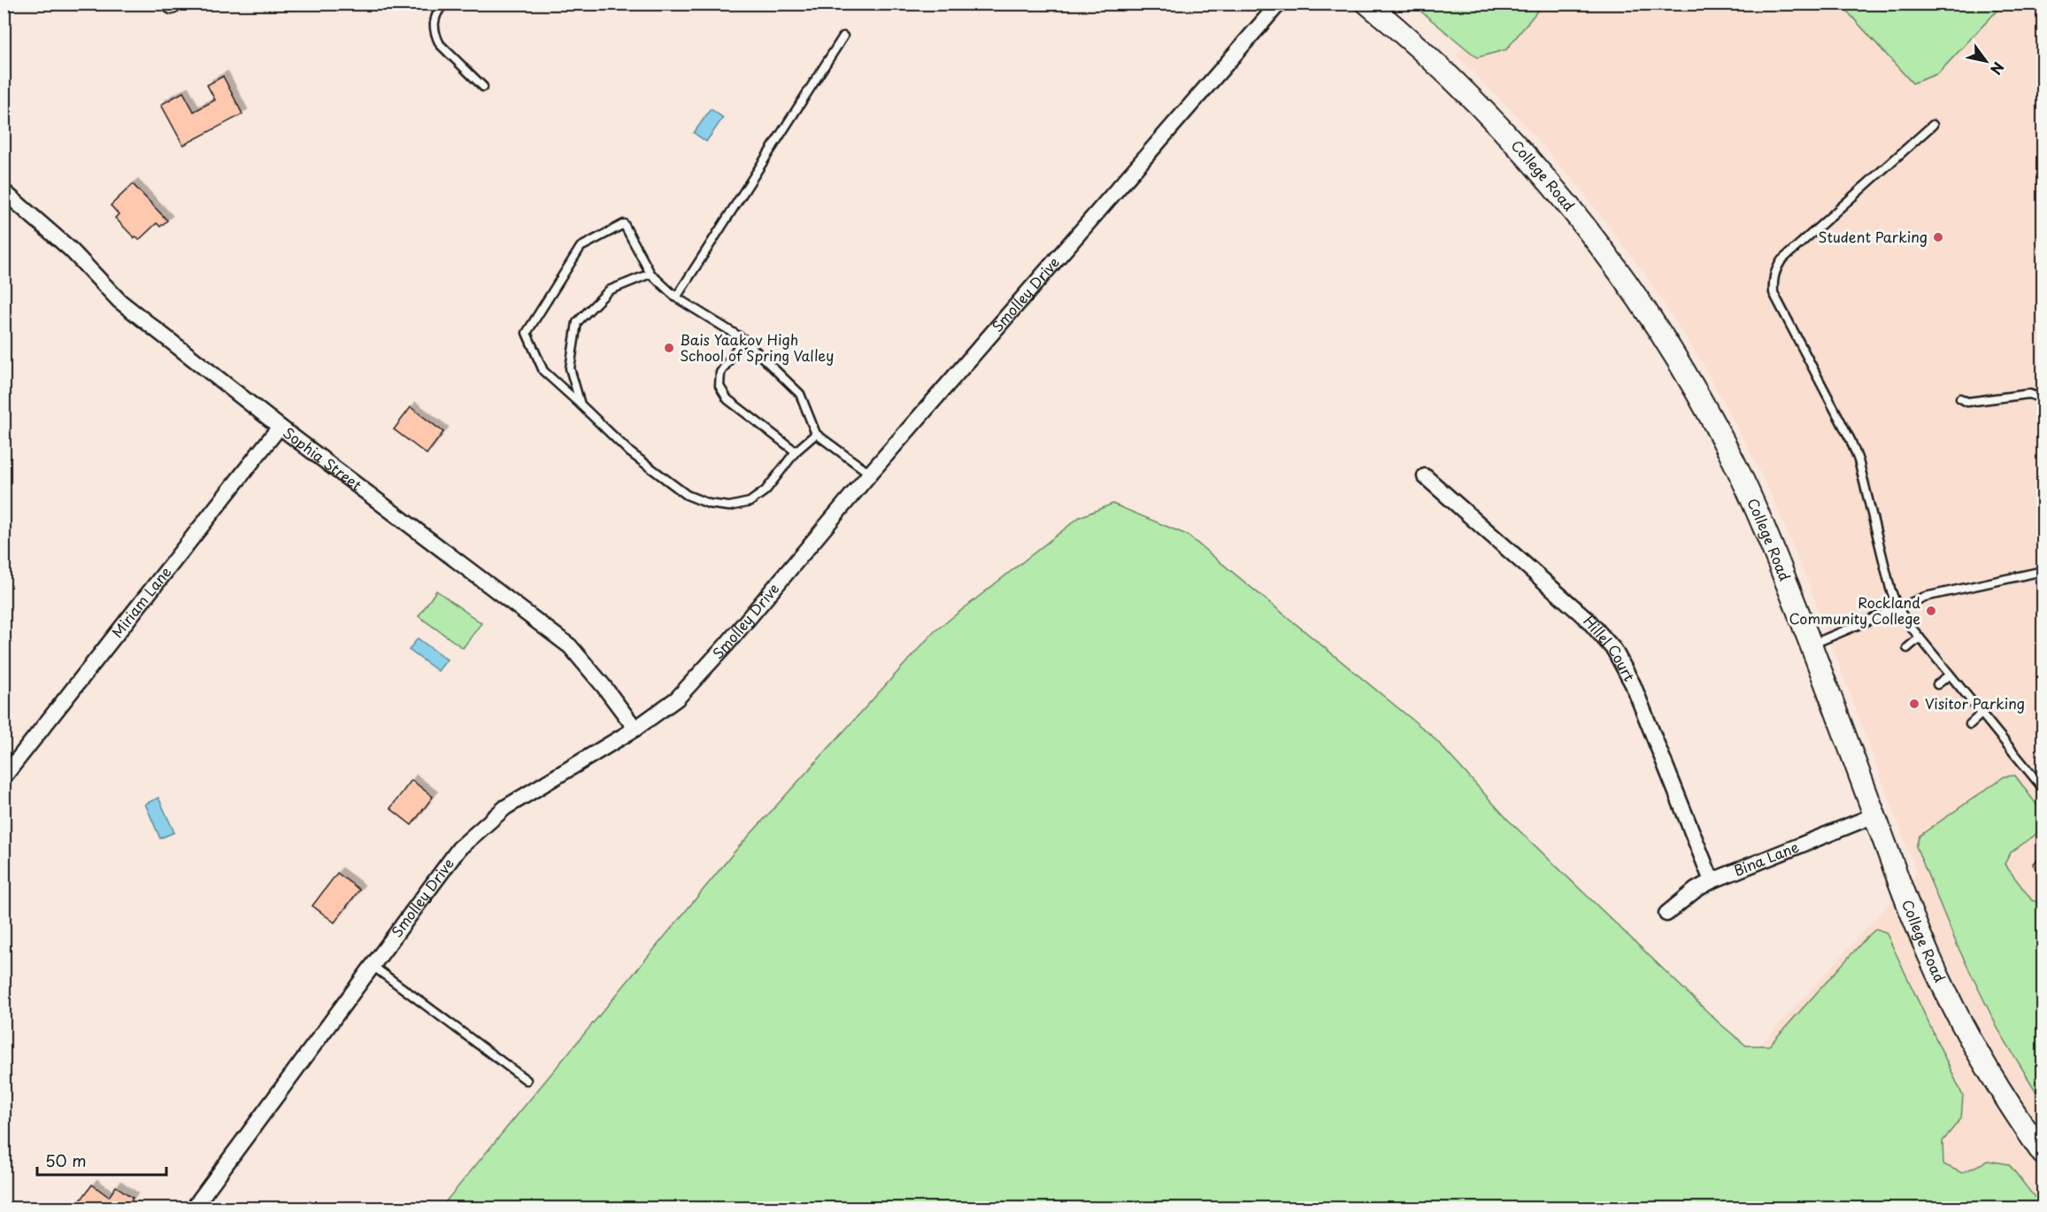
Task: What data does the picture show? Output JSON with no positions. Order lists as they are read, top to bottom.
{
  "streets": {
    "street": [
      "College Road",
      "Smolley Drive",
      "Sophia Street",
      "Miriam Lane",
      "Hillel Court",
      "Bina Lane"
    ]
  },
  "crossings": [
    ["College Road", "Bina Lane"],
    ["Smolley Drive", "Sophia Street"],
    ["Sophia Street", "Miriam Lane"],
    ["Hillel Court", "Bina Lane"]
  ],
  "places": [
    "Student Parking",
    "Bais Yaakov High School of Spring Valley",
    "Rockland Community College",
    "Visitor Parking"
  ],
  "scale_bar": "50 m",
  "north": "bottom right"
}
